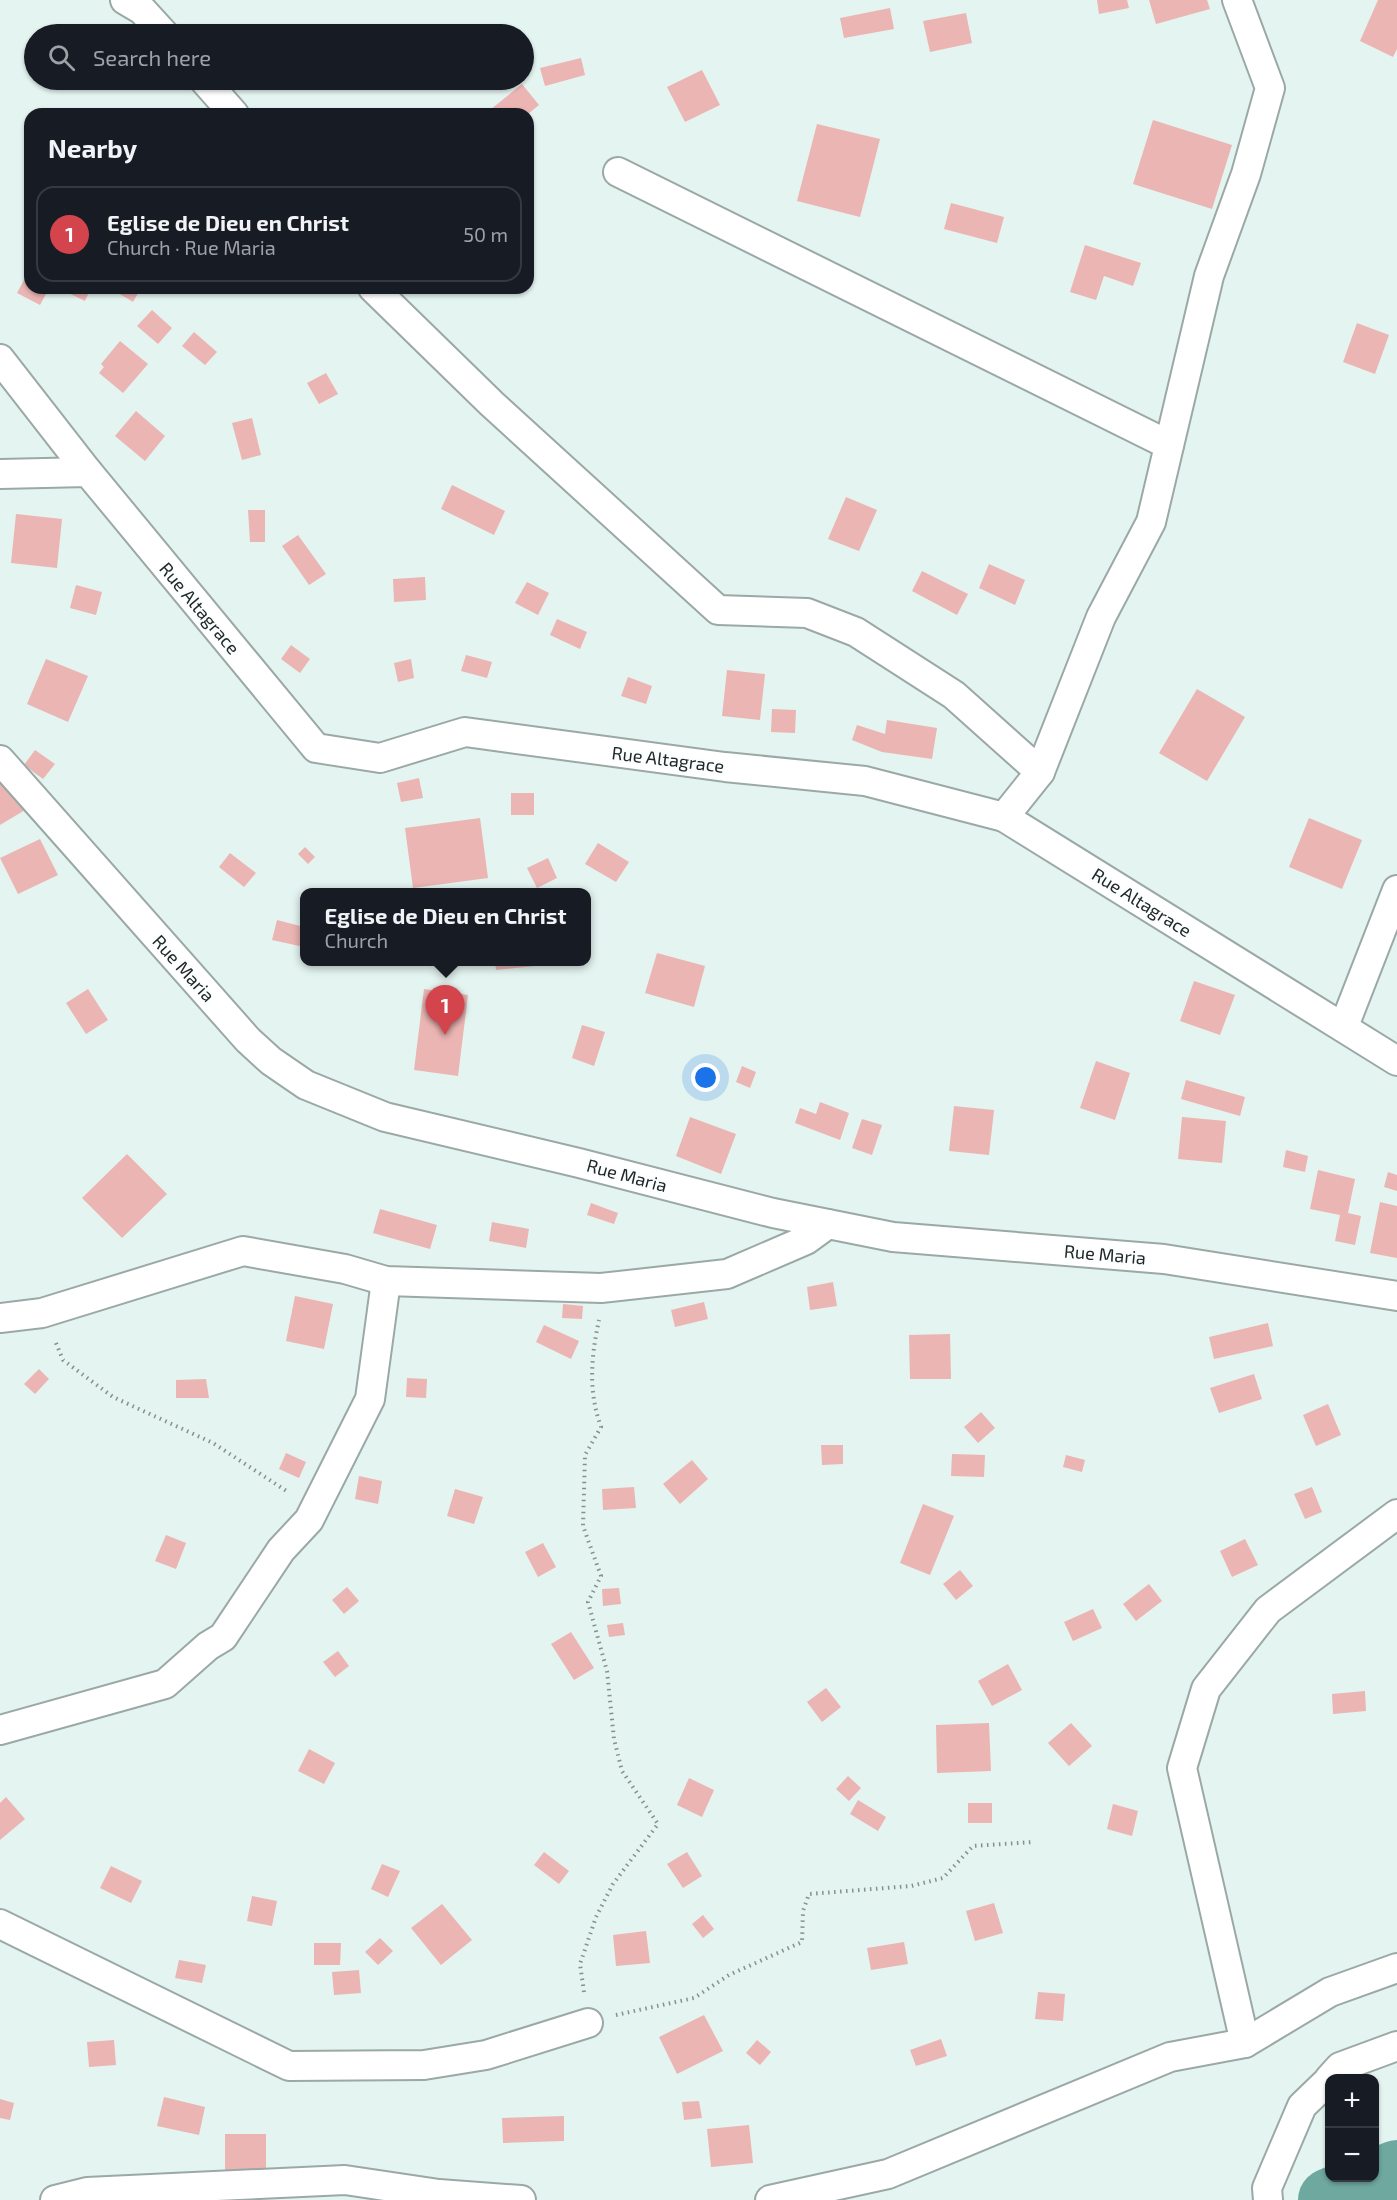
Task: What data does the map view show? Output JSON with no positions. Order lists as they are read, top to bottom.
{
  "streets": {
    "street": ["Rue Altagrace", "Rue Maria"]
  },
  "page": {
    "search": "Search here",
    "heading": "Nearby",
    "list": [
      {
        "mark": "1",
        "name": "Eglise de Dieu en Christ",
        "note": "Church · Rue Maria",
        "value": "50 m"
      }
    ],
    "popup": ["Eglise de Dieu en Christ", "Church"],
    "pins": "1",
    "map_buttons": ["+", "−"]
  }
}
